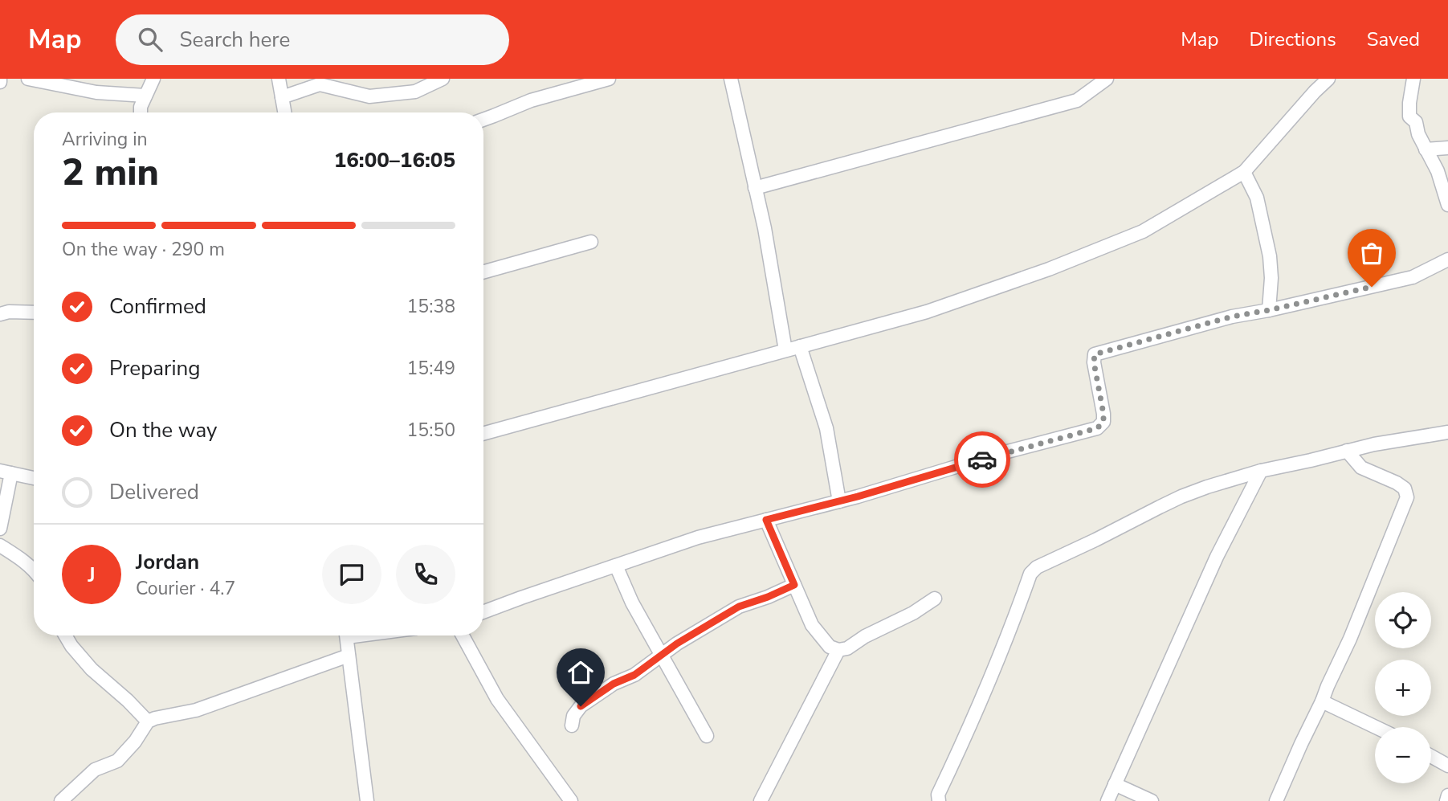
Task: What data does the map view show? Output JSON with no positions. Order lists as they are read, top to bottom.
{
  "page": {
    "header": "Map",
    "search": "Search here",
    "nav": ["Map", "Directions", "Saved"],
    "heading": ["2 min", "Arriving in", "16:00–16:05"],
    "panel": ["Jordan", "Courier · 4.7"],
    "bar": "On the way · 290 m",
    "list": [
      ["Confirmed", "15:38"],
      ["Preparing", "15:49"],
      ["On the way", "15:50"],
      "Delivered"
    ],
    "round": "J",
    "map_buttons": ["+", "−"]
  }
}
